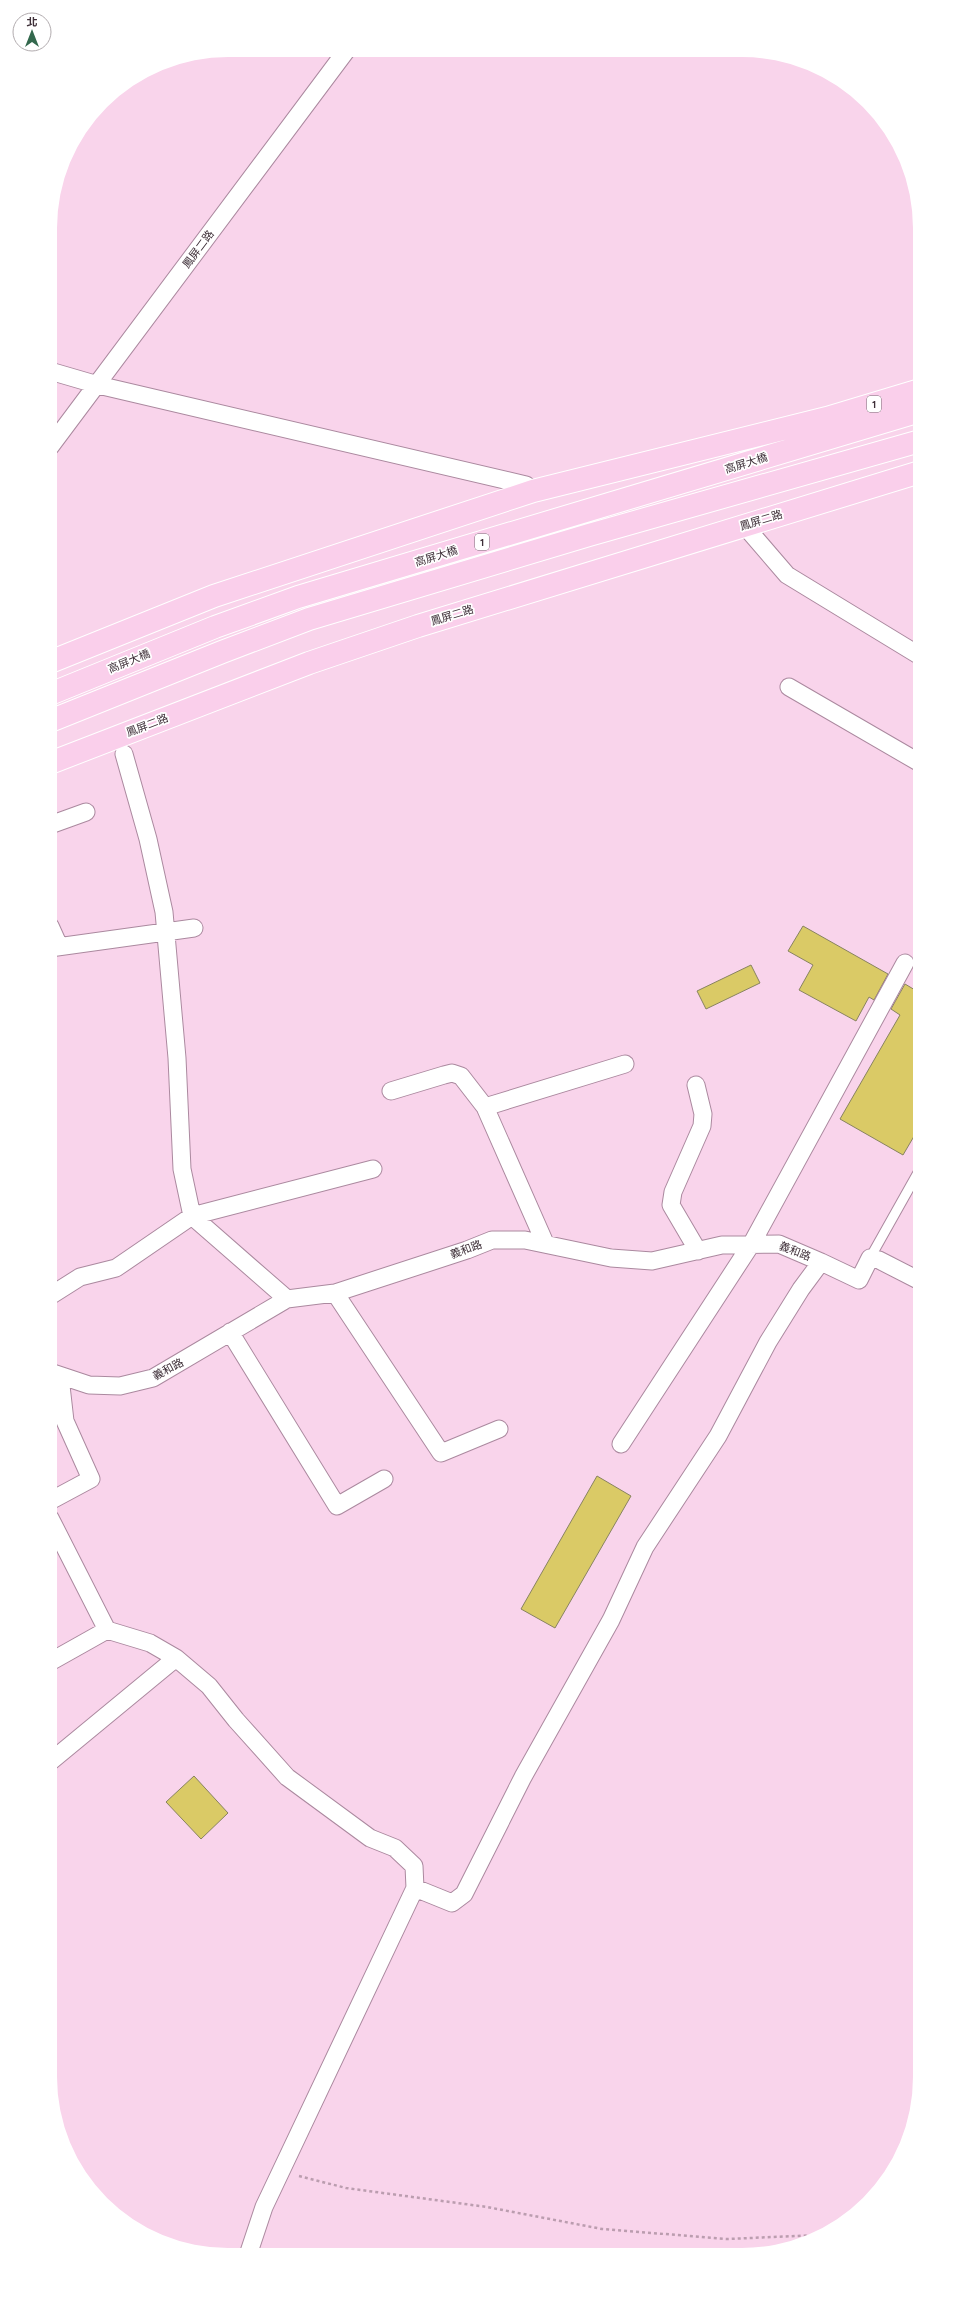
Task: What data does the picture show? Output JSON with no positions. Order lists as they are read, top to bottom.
{
  "streets": {
    "main road": ["鳳屏二路", "1", "高屏大橋"],
    "street": ["義和路"]
  },
  "north": "top"
}
